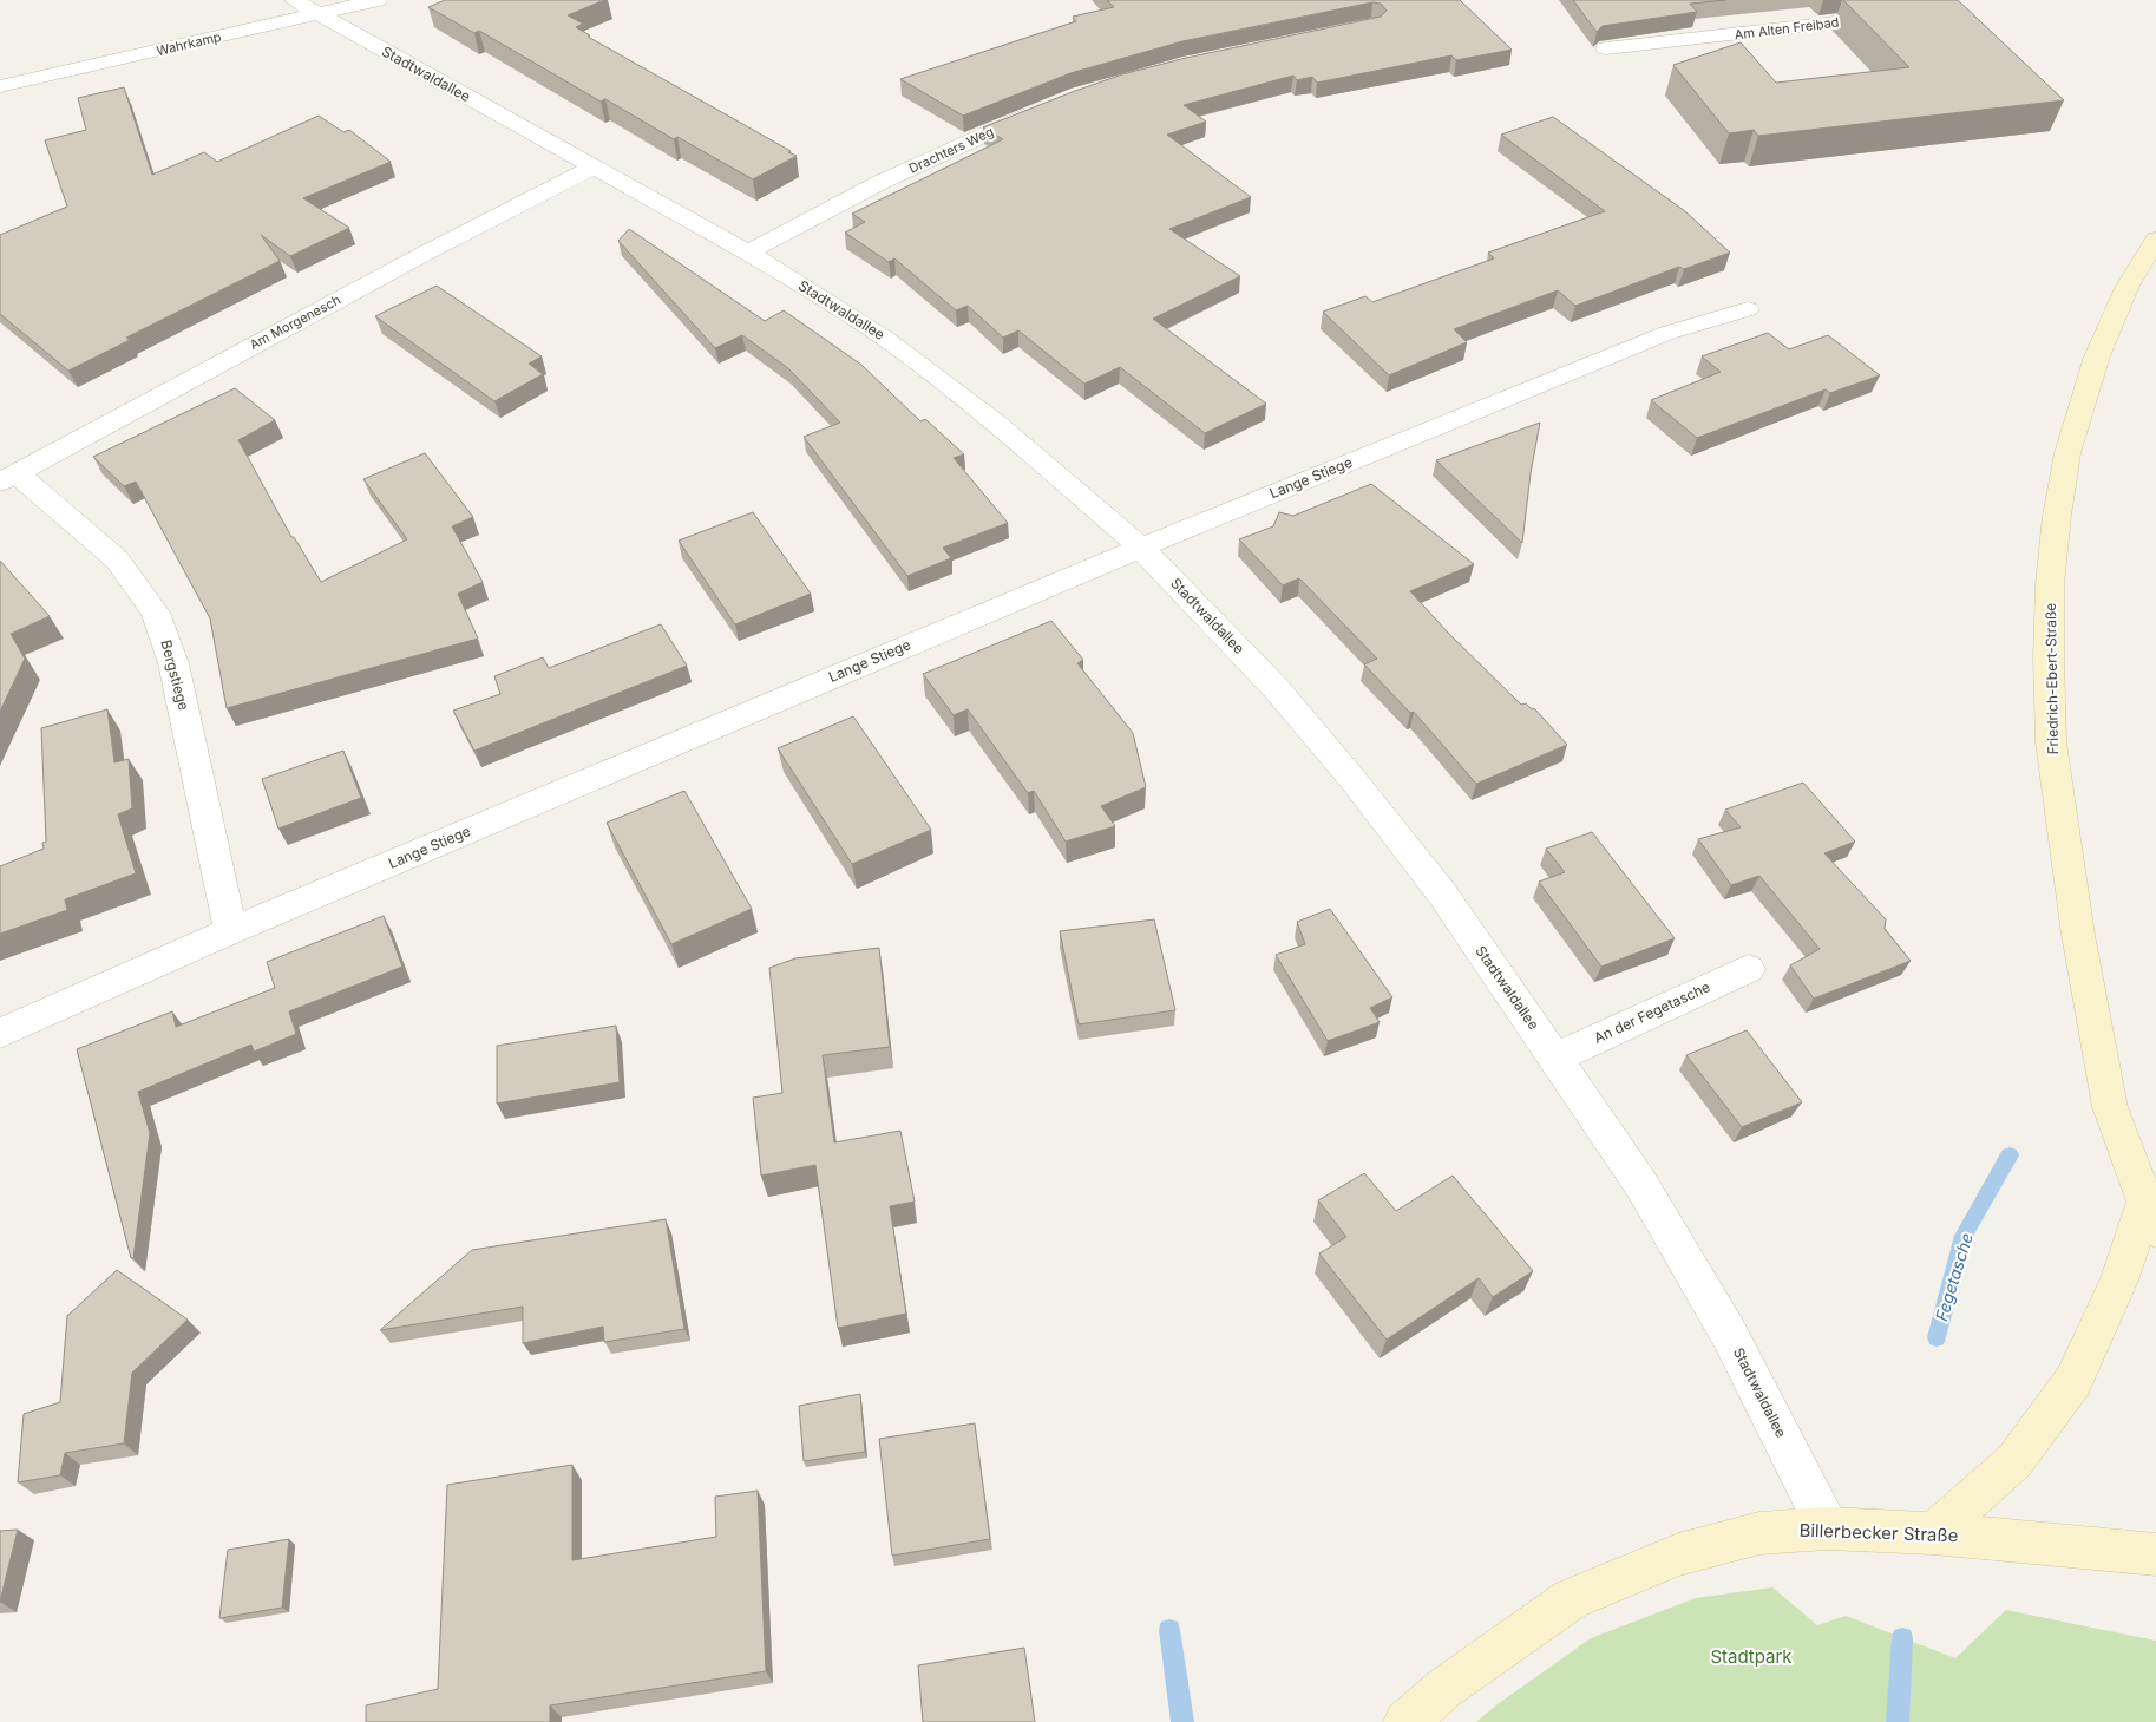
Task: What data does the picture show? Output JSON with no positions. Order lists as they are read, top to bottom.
{
  "streets": {
    "street": [
      "Am Alten Freibad",
      "Wahrkamp",
      "Stadtwaldallee",
      "Drachters Weg",
      "Am Morgenesch",
      "Lange Stiege",
      "Bergstiege",
      "Friedrich-Ebert-Straße",
      "An der Fegetasche",
      "Billerbecker Straße"
    ]
  },
  "crossings": [
    ["Wahrkamp", "Stadtwaldallee"],
    ["Stadtwaldallee", "Drachters Weg"],
    ["Stadtwaldallee", "Am Morgenesch"],
    ["Stadtwaldallee", "Lange Stiege"],
    ["Stadtwaldallee", "An der Fegetasche"],
    ["Stadtwaldallee", "Billerbecker Straße"],
    ["Am Morgenesch", "Bergstiege"],
    ["Lange Stiege", "Bergstiege"]
  ],
  "water": ["Fegetasche"],
  "parks": ["Stadtpark"]
}
